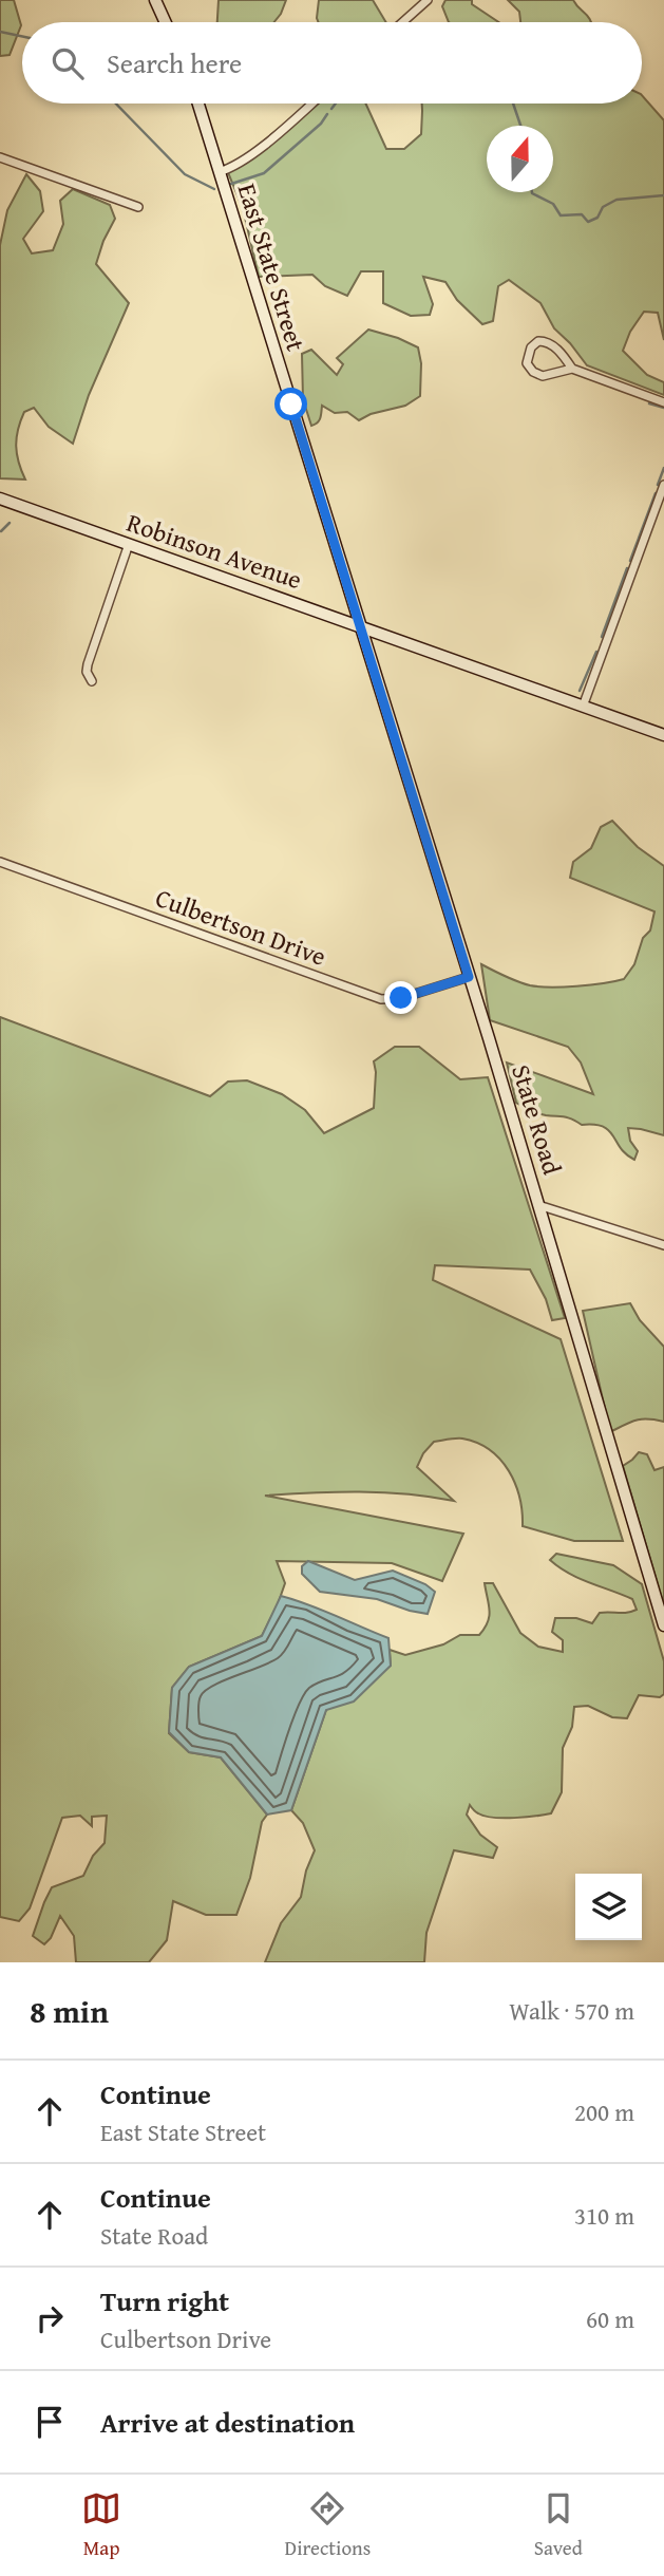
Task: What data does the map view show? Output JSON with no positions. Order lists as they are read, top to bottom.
{
  "streets": {
    "street": [
      "East State Street",
      "Robinson Avenue",
      "Culbertson Drive",
      "State Road"
    ]
  },
  "crossings": [
    ["East State Street", "Robinson Avenue"],
    ["East State Street", "State Road"],
    ["Robinson Avenue", "State Road"],
    ["Culbertson Drive", "State Road"]
  ],
  "north": "top",
  "page": {
    "search": "Search here",
    "heading": ["8 min", "Walk · 570 m"],
    "list": [
      ["Continue", "East State Street", "200 m"],
      ["Continue", "State Road", "310 m"],
      ["Turn right", "Culbertson Drive", "60 m"],
      "Arrive at destination"
    ],
    "nav": ["Map", "Directions", "Saved"]
  }
}
